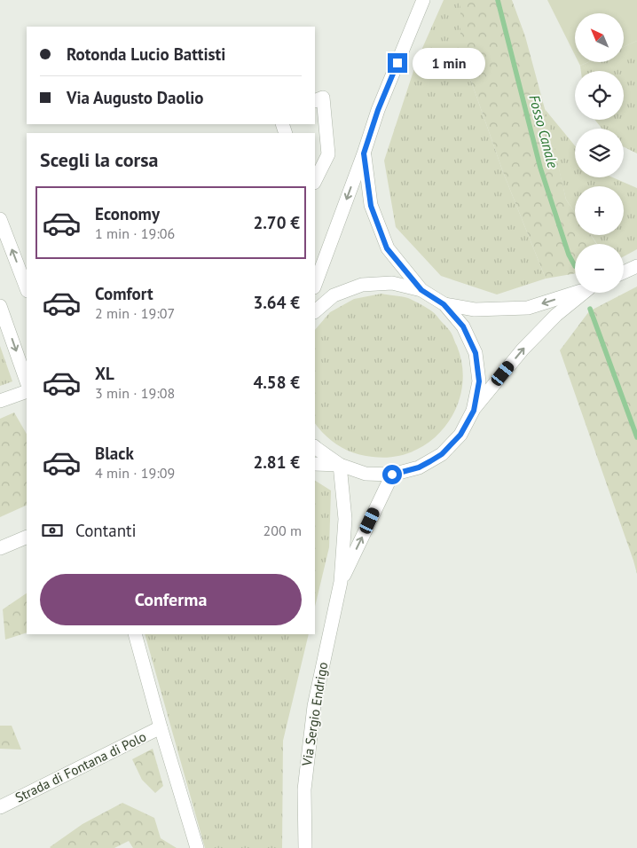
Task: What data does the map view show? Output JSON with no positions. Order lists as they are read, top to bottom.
{
  "streets": {
    "street": ["Via Sergio Endrigo", "Strada di Fontana di Polo"]
  },
  "water": ["Fosso Canale"],
  "north": "top left",
  "page": {
    "map_buttons": ["+", "−"],
    "banner": ["Rotonda Lucio Battisti", "Via Augusto Daolio"],
    "bubble": "1 min",
    "heading": "Scegli la corsa",
    "list": [
      {
        "name": "Economy",
        "note": "1 min · 19:06",
        "value": "2.70 €"
      },
      {
        "name": "Comfort",
        "note": "2 min · 19:07",
        "value": "3.64 €"
      },
      {
        "name": "XL",
        "note": "3 min · 19:08",
        "value": "4.58 €"
      },
      {
        "name": "Black",
        "note": "4 min · 19:09",
        "value": "2.81 €"
      }
    ],
    "pay": ["Contanti", "200 m"],
    "buttons": "Conferma"
  }
}
